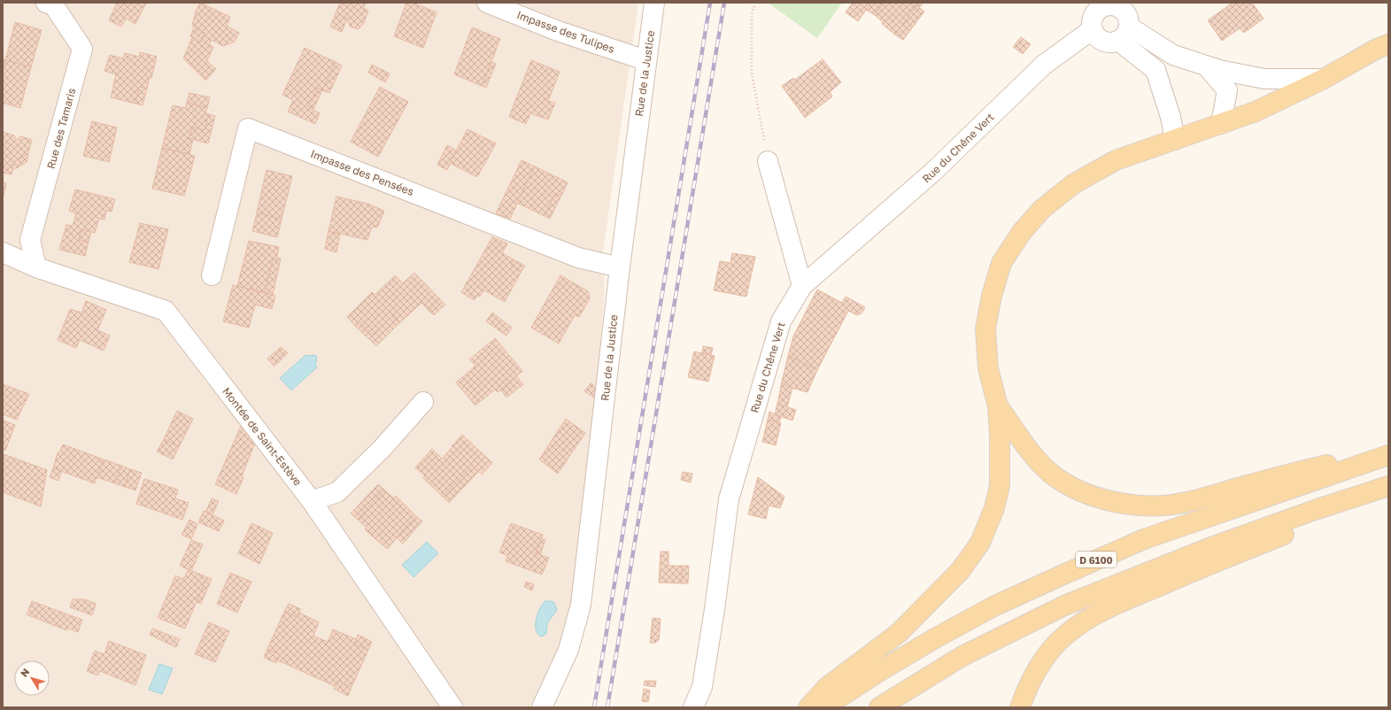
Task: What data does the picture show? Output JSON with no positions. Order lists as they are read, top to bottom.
{
  "streets": {
    "main road": ["D 6100"],
    "street": [
      "Impasse des Tulipes",
      "Rue de la Justice",
      "Rue des Tamaris",
      "Rue du Chêne Vert",
      "Impasse des Pensées",
      "Montée de Saint-Estève"
    ]
  },
  "crossings": [
    ["Impasse des Tulipes", "Rue de la Justice"],
    ["Rue de la Justice", "Impasse des Pensées"],
    ["Rue des Tamaris", "Montée de Saint-Estève"]
  ],
  "north": "top left"
}
